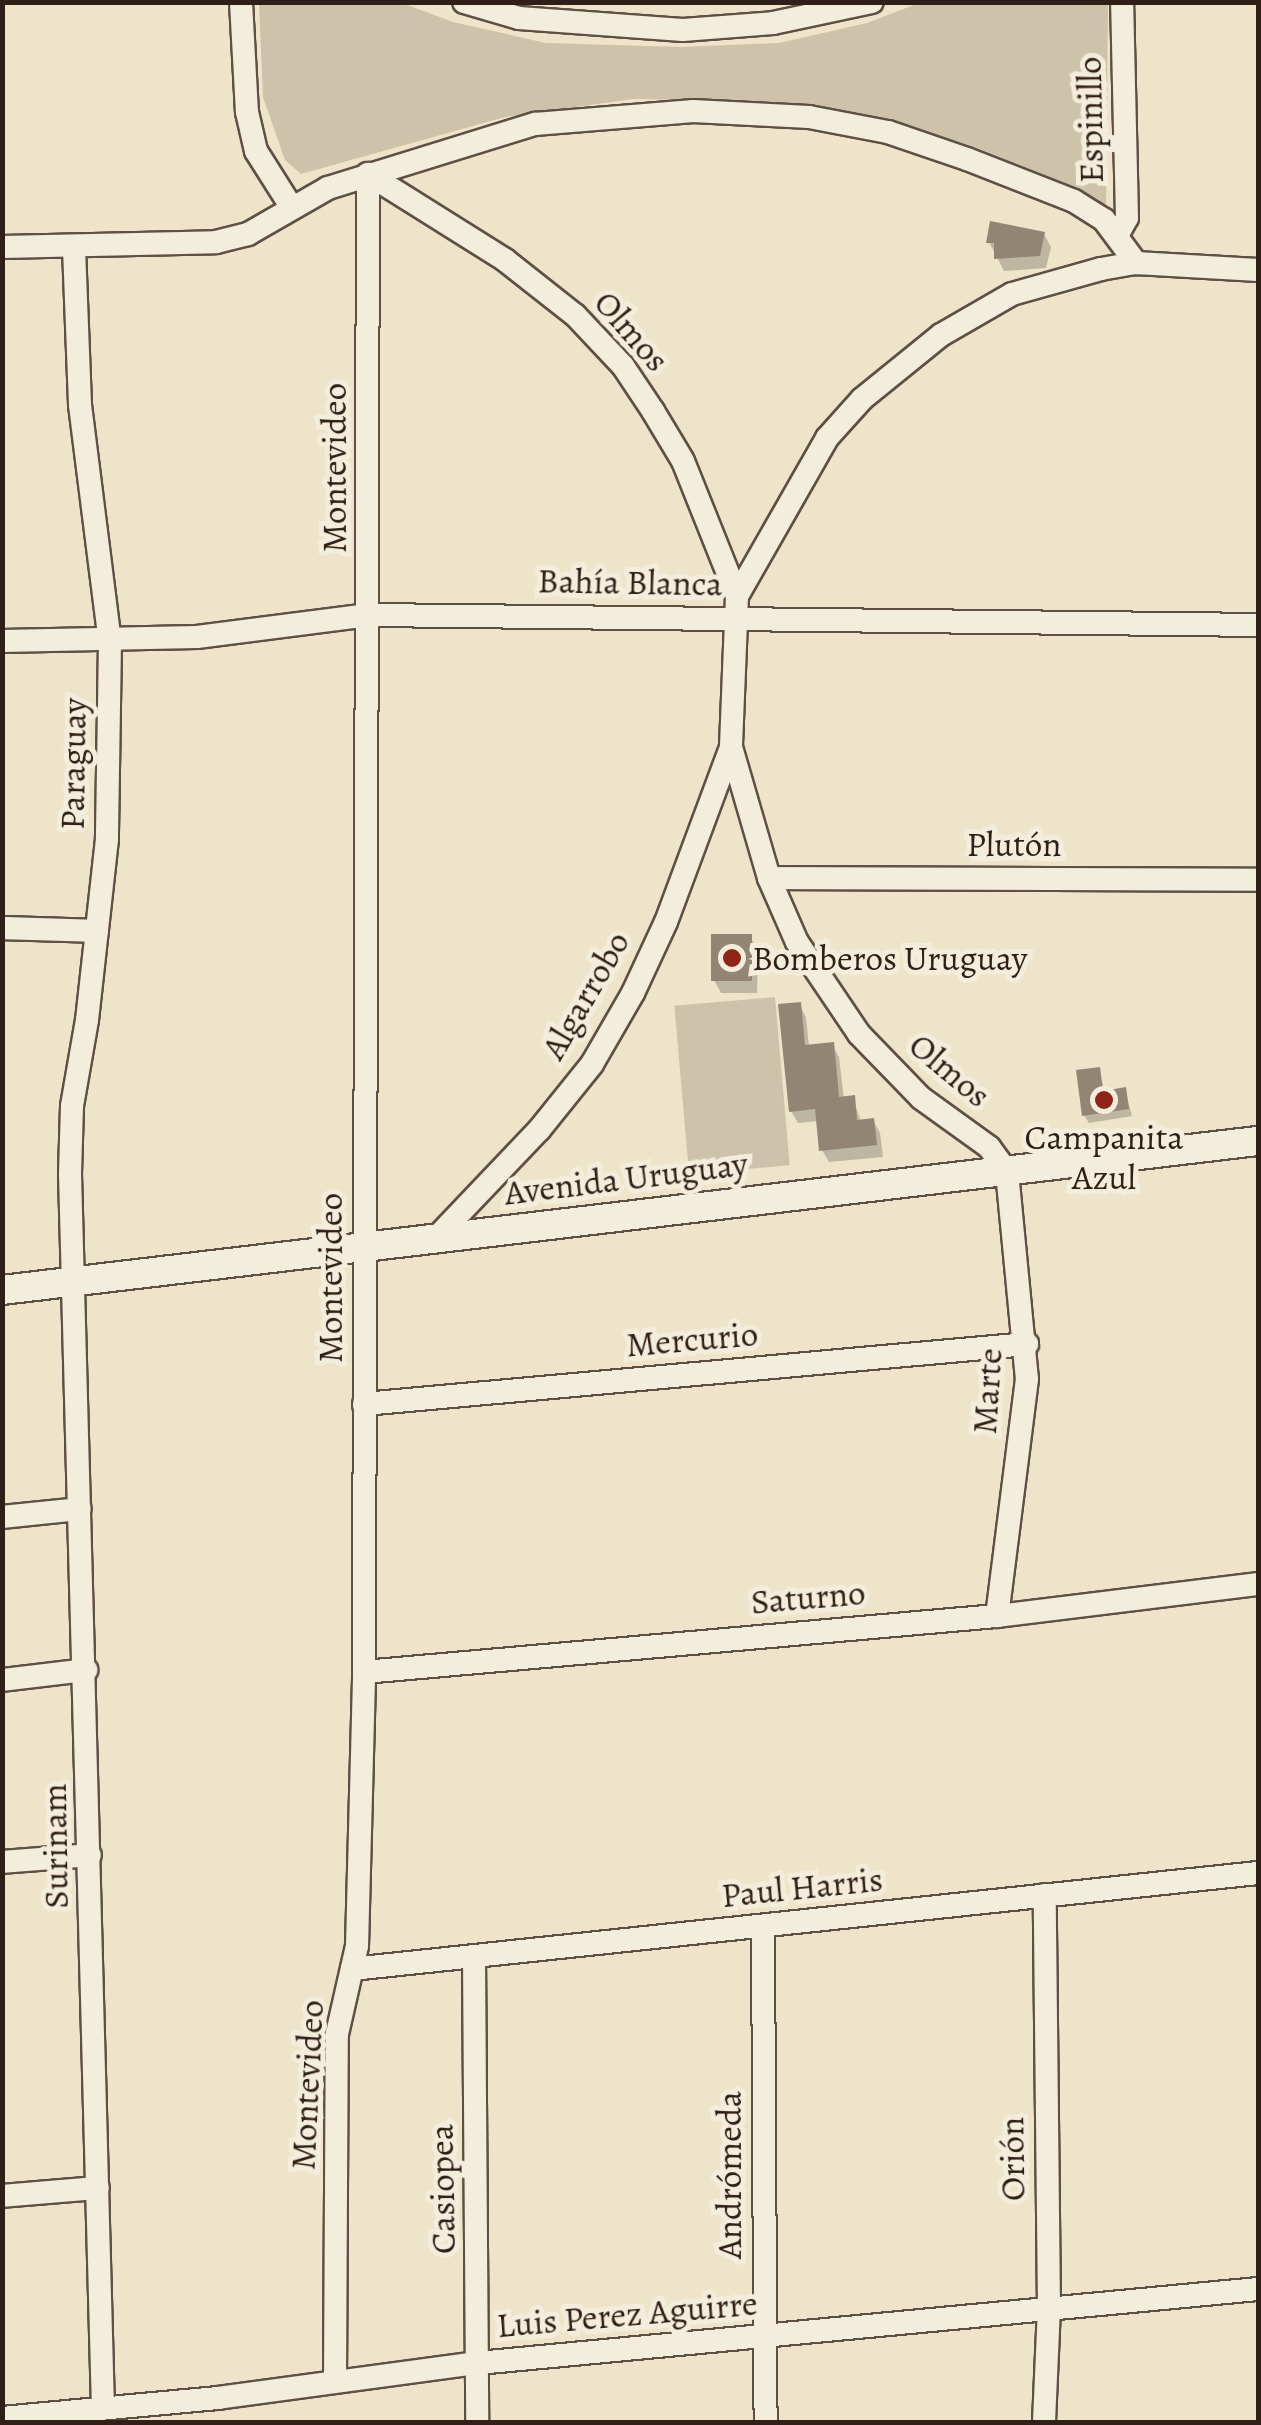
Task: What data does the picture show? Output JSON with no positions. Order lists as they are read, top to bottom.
{
  "streets": {
    "street": [
      "Espinillo",
      "Olmos",
      "Montevideo",
      "Bahía Blanca",
      "Paraguay",
      "Plutón",
      "Algarrobo",
      "Avenida Uruguay",
      "Mercurio",
      "Marte",
      "Saturno",
      "Surinam",
      "Paul Harris",
      "Orión",
      "Andrómeda",
      "Casiopea",
      "Luis Perez Aguirre"
    ]
  },
  "crossings": [
    ["Olmos", "Montevideo"],
    ["Olmos", "Bahía Blanca"],
    ["Olmos", "Plutón"],
    ["Olmos", "Algarrobo"],
    ["Olmos", "Avenida Uruguay"],
    ["Olmos", "Marte"],
    ["Montevideo", "Bahía Blanca"],
    ["Montevideo", "Avenida Uruguay"],
    ["Montevideo", "Mercurio"],
    ["Montevideo", "Saturno"],
    ["Montevideo", "Paul Harris"],
    ["Montevideo", "Luis Perez Aguirre"],
    ["Bahía Blanca", "Paraguay"],
    ["Paraguay", "Avenida Uruguay"],
    ["Paraguay", "Surinam"],
    ["Algarrobo", "Avenida Uruguay"],
    ["Avenida Uruguay", "Marte"],
    ["Avenida Uruguay", "Surinam"],
    ["Mercurio", "Marte"],
    ["Marte", "Saturno"],
    ["Surinam", "Luis Perez Aguirre"],
    ["Paul Harris", "Orión"],
    ["Paul Harris", "Andrómeda"],
    ["Paul Harris", "Casiopea"],
    ["Orión", "Luis Perez Aguirre"],
    ["Andrómeda", "Luis Perez Aguirre"],
    ["Casiopea", "Luis Perez Aguirre"]
  ],
  "places": ["Bomberos Uruguay", "Campanita Azul"]
}
